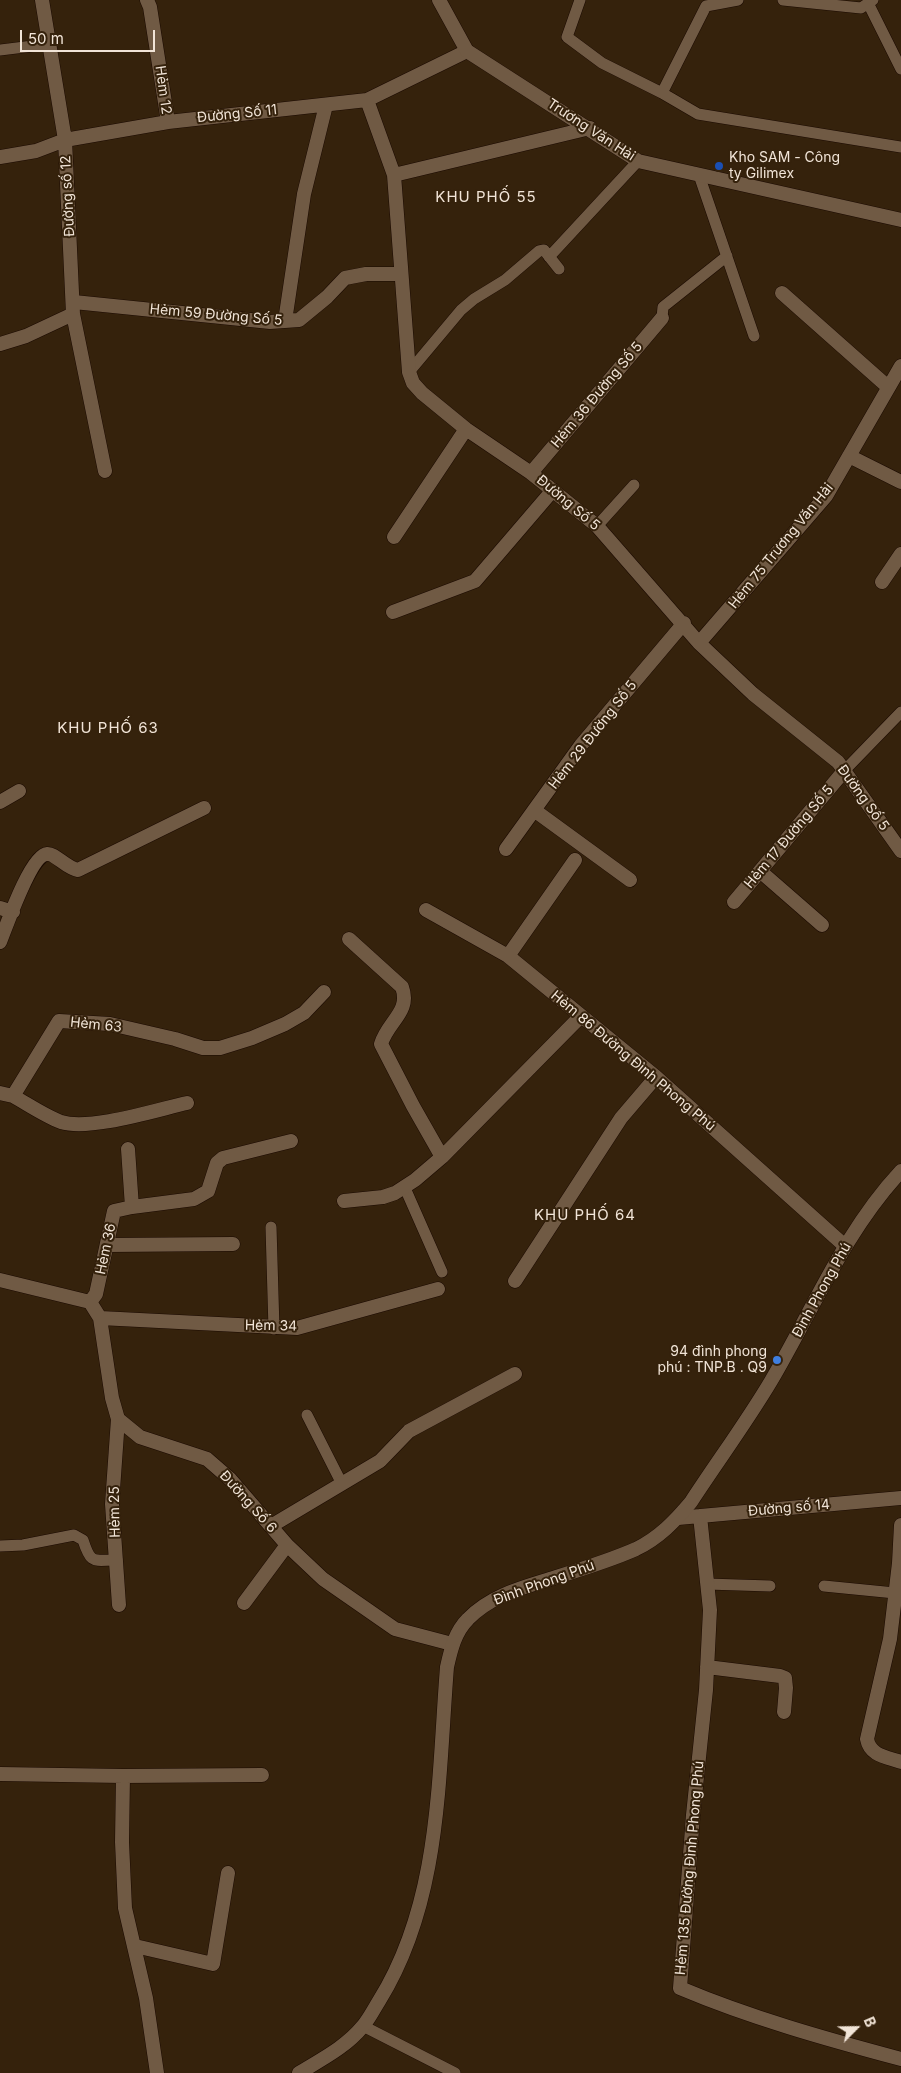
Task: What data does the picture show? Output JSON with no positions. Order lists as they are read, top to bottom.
{
  "streets": {
    "street": [
      "Hẻm 12",
      "Đường Số 11",
      "Trương Văn Hải",
      "Đường số 12",
      "Hẻm 59 Đường Số 5",
      "Hẻm 36 Đường Số 5",
      "Đường Số 5",
      "Hẻm 75 Trương Văn Hải",
      "Hẻm 29 Đường Số 5",
      "Hẻm 17 Đường Số 5",
      "Hẻm 63",
      "Hẻm 86 Đường Đình Phong Phú",
      "Hẻm 36",
      "Đình Phong Phú",
      "Hẻm 34",
      "Đường Số 6",
      "Đường số 14",
      "Hẻm 25",
      "Hẻm 135 Đường Đình Phong Phú"
    ]
  },
  "crossings": [
    ["Hẻm 12", "Đường Số 11"],
    ["Đường Số 11", "Trương Văn Hải"],
    ["Đường Số 11", "Đường số 12"],
    ["Đường Số 11", "Đường Số 5"],
    ["Đường số 12", "Hẻm 59 Đường Số 5"],
    ["Hẻm 59 Đường Số 5", "Đường Số 5"],
    ["Hẻm 36 Đường Số 5", "Đường Số 5"],
    ["Đường Số 5", "Hẻm 75 Trương Văn Hải"],
    ["Đường Số 5", "Hẻm 29 Đường Số 5"],
    ["Đường Số 5", "Hẻm 17 Đường Số 5"],
    ["Hẻm 86 Đường Đình Phong Phú", "Đình Phong Phú"],
    ["Đình Phong Phú", "Đường Số 6"],
    ["Đình Phong Phú", "Đường số 14"],
    ["Đường Số 6", "Hẻm 25"],
    ["Đường số 14", "Hẻm 135 Đường Đình Phong Phú"]
  ],
  "districts": ["KHU PHỐ 55", "KHU PHỐ 63", "KHU PHỐ 64"],
  "places": ["Kho SAM - Công ty Gilimex", "94 đình phong phú : TNP.B . Q9"],
  "scale_bar": "50 m",
  "north": "top right"
}
